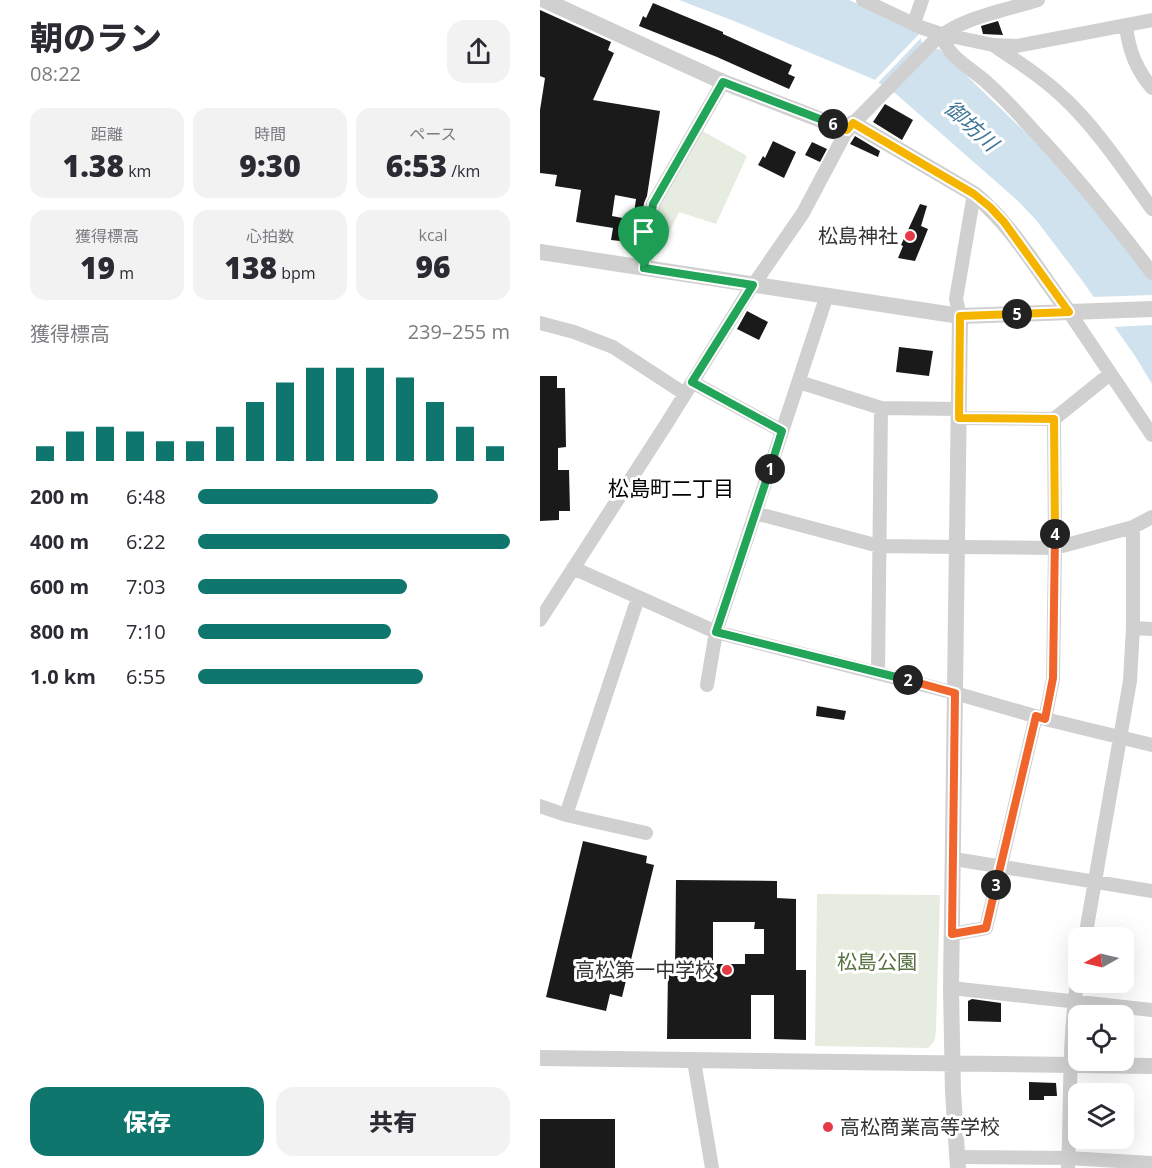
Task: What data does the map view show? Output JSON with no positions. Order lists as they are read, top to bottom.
{
  "districts": ["松島町二丁目"],
  "water": ["御坊川"],
  "parks": ["松島公園"],
  "places": ["松島神社", "高松第一中学校", "高松商業高等学校"],
  "north": "left",
  "page": {
    "heading": ["朝のラン", "08:22"],
    "stats": [
      ["距離", "1.38 km"],
      ["時間", "9:30"],
      ["ペース", "6:53 /km"],
      ["獲得標高", "19 m"],
      ["心拍数", "138 bpm"],
      ["kcal", "96"]
    ],
    "pins": [
      "6",
      "5",
      "1",
      "4",
      "2",
      "3"
    ],
    "chart": ["獲得標高", "239–255 m"],
    "list": [
      {
        "name": "200 m",
        "note": "6:48"
      },
      {
        "name": "400 m",
        "note": "6:22"
      },
      {
        "name": "600 m",
        "note": "7:03"
      },
      {
        "name": "800 m",
        "note": "7:10"
      },
      {
        "name": "1.0 km",
        "note": "6:55"
      }
    ],
    "buttons": ["保存", "共有"]
  }
}
